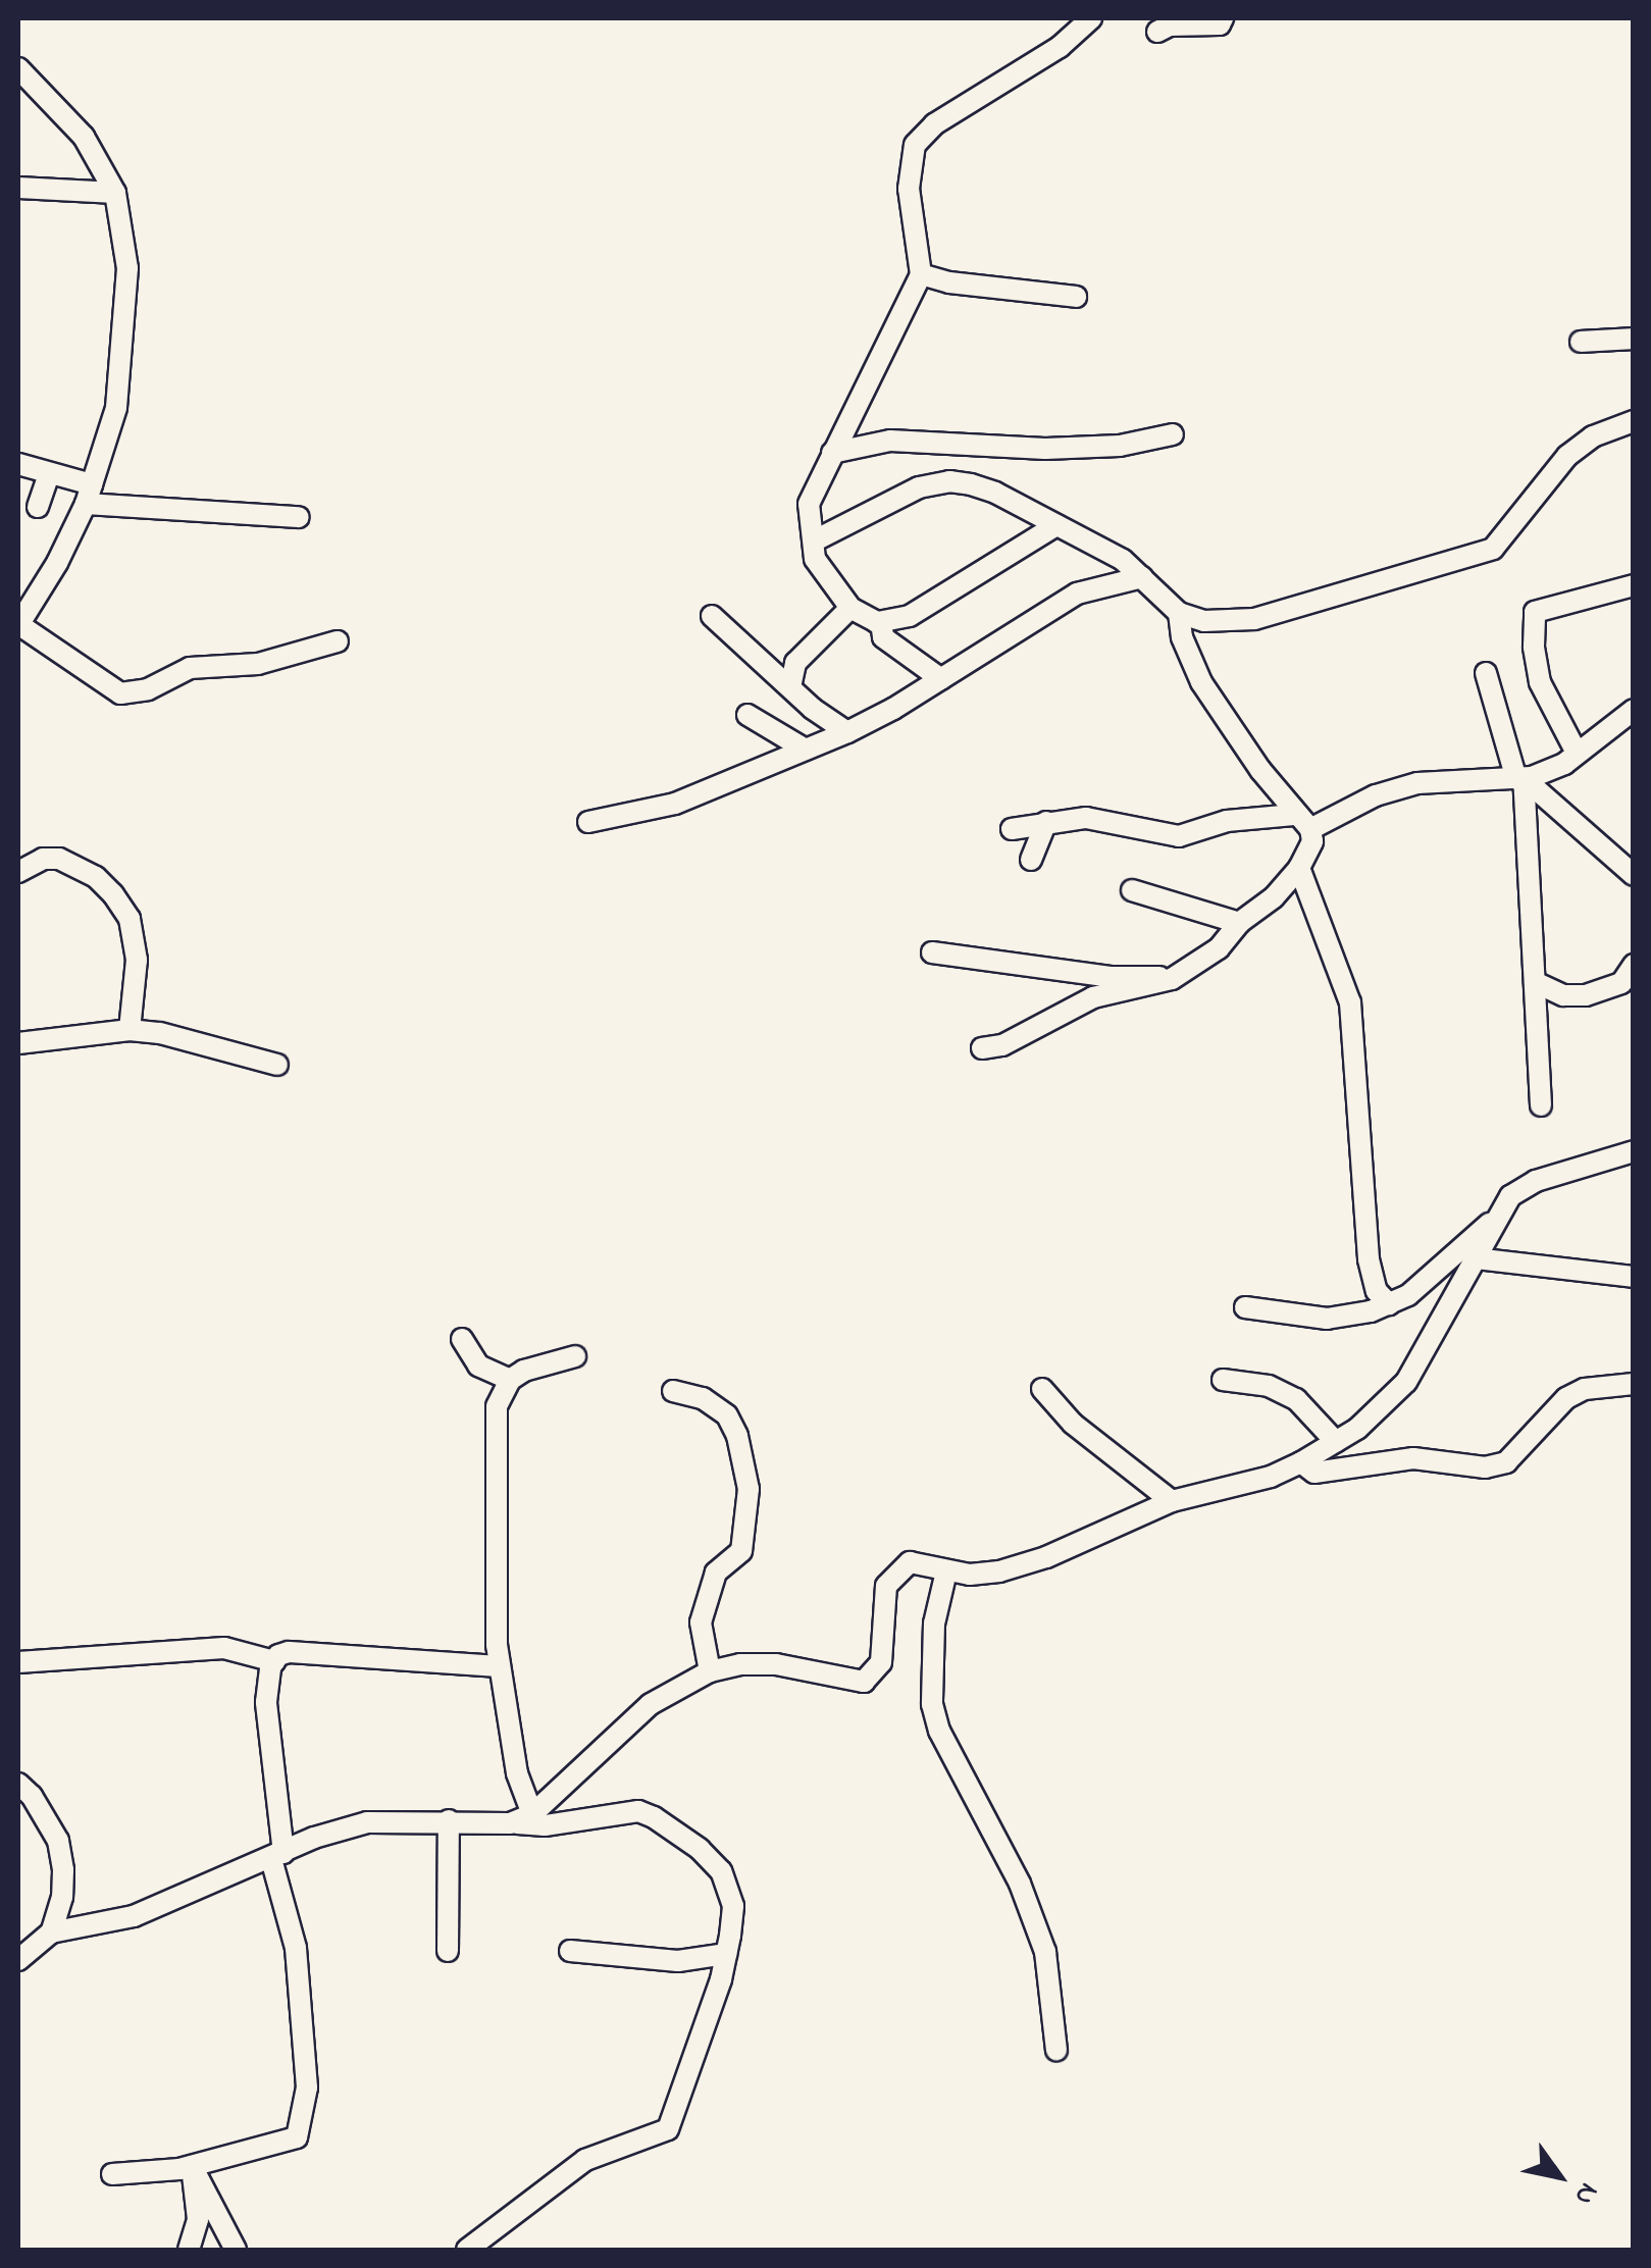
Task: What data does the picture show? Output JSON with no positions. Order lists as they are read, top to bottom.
{
  "north": "bottom right"
}
